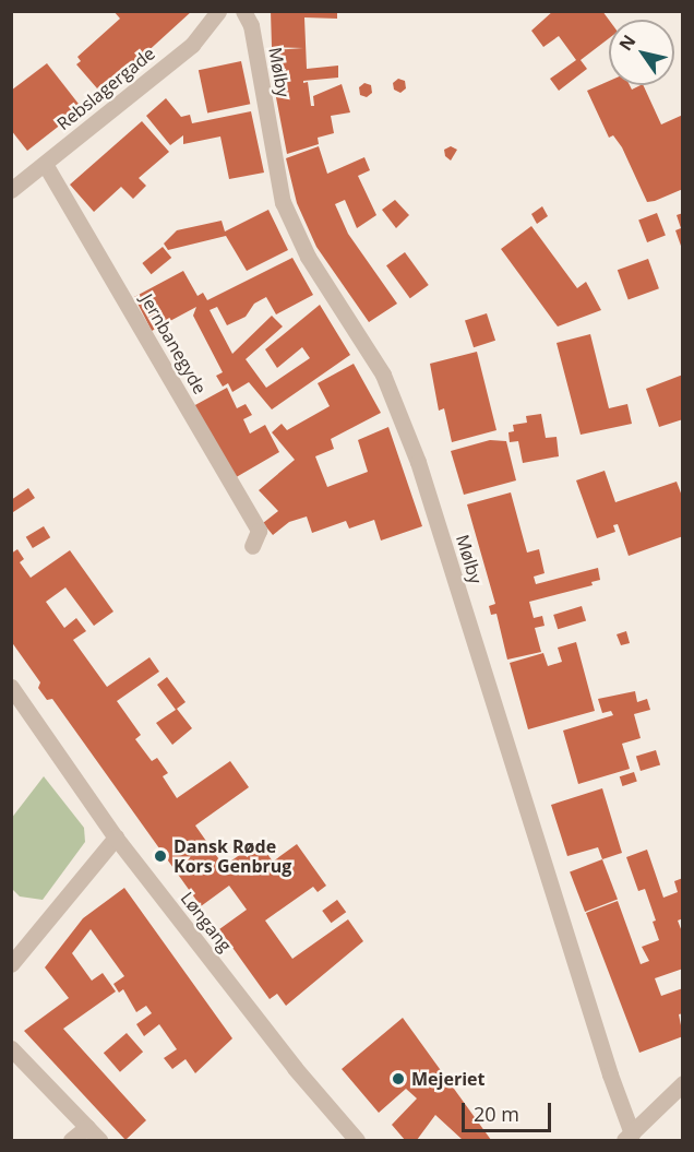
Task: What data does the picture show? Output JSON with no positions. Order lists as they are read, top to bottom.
{
  "streets": {
    "street": [
      "Mølby",
      "Rebslagergade",
      "Jernbanegyde",
      "Løngang"
    ]
  },
  "crossings": [
    ["Rebslagergade", "Jernbanegyde"]
  ],
  "places": ["Dansk Røde Kors Genbrug", "Mejeriet"],
  "scale_bar": "20 m",
  "north": "top left"
}
